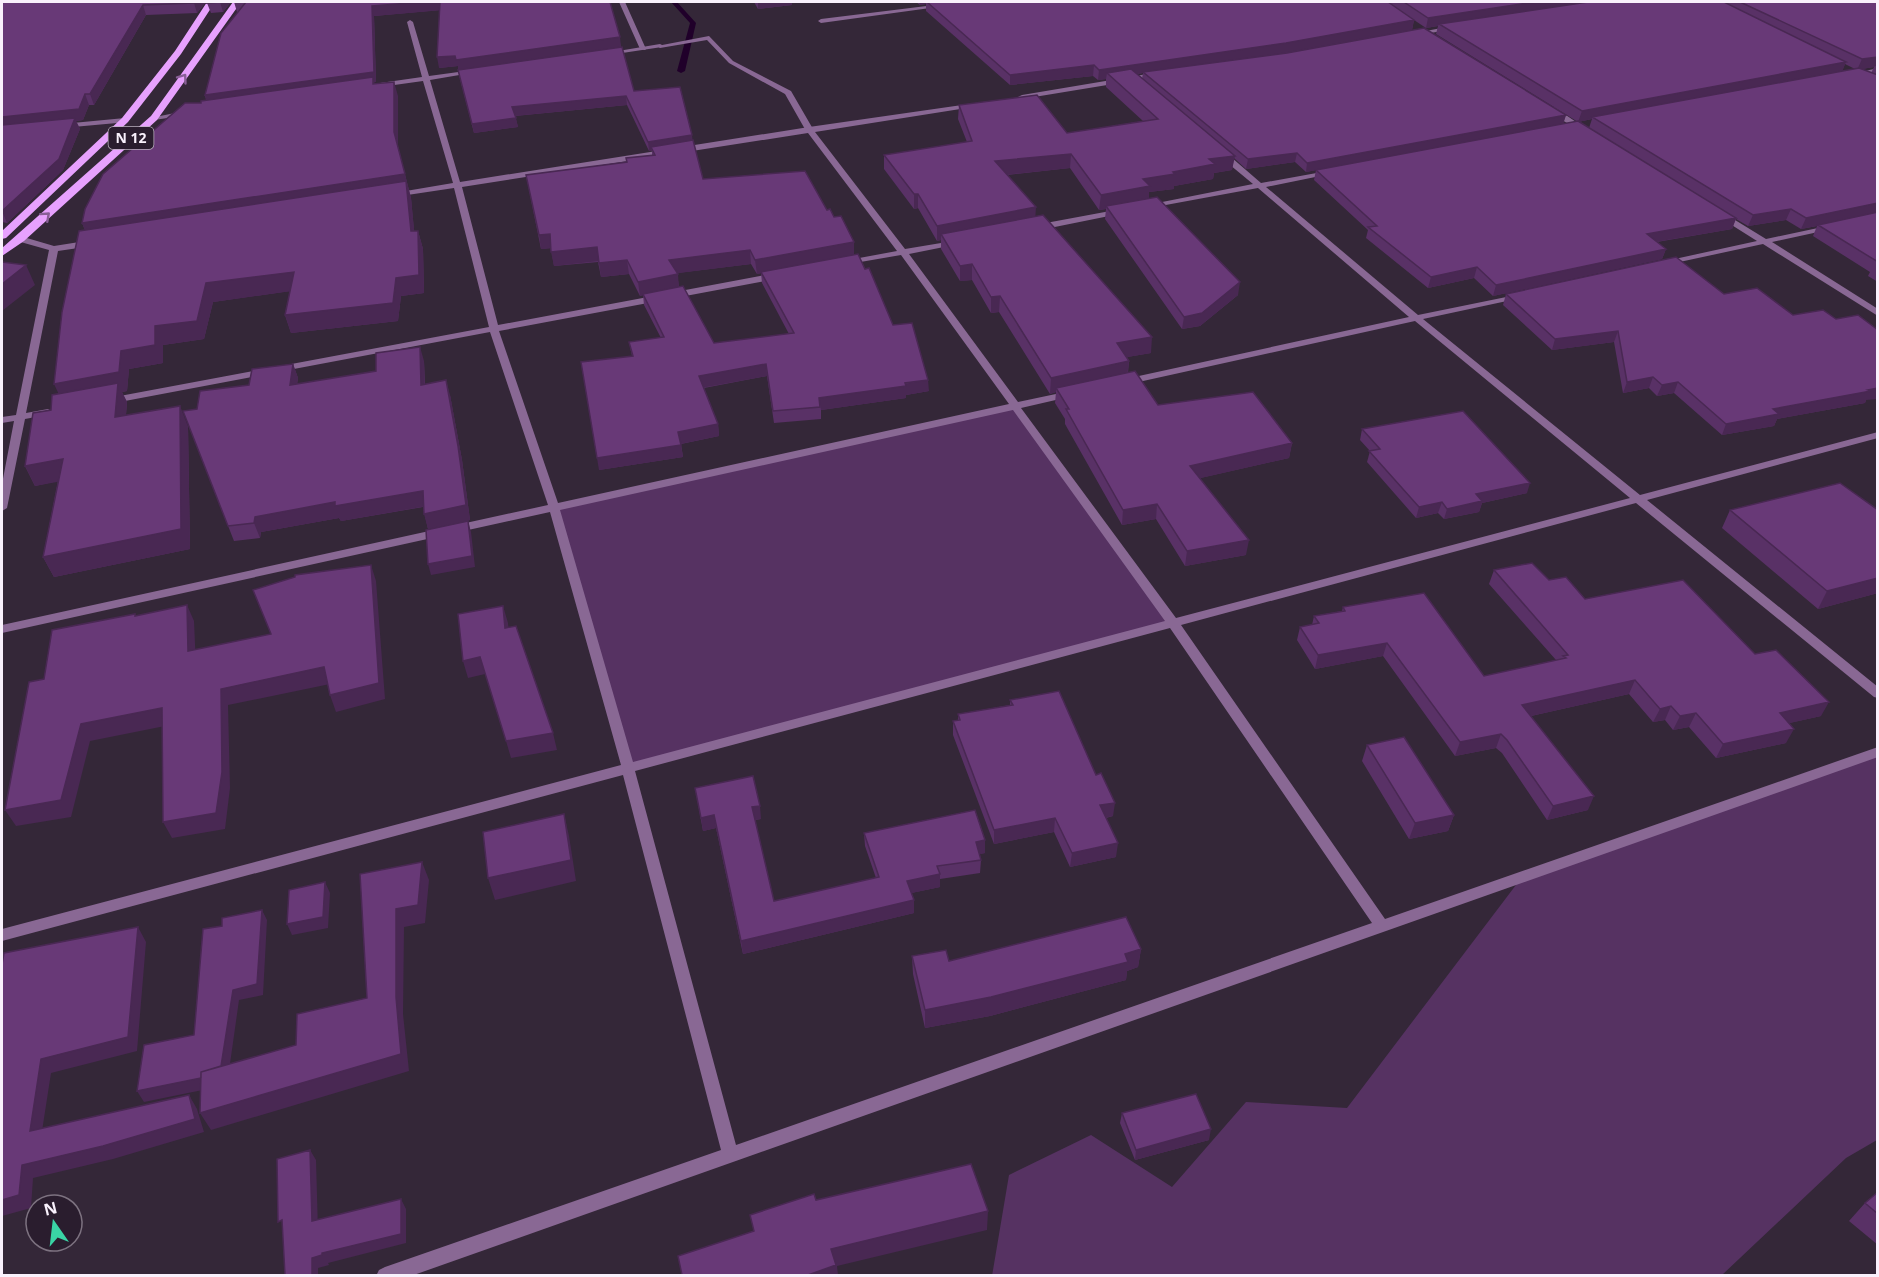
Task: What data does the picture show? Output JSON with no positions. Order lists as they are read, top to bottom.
{
  "streets": {
    "main road": ["N 12"]
  },
  "north": "top"
}
